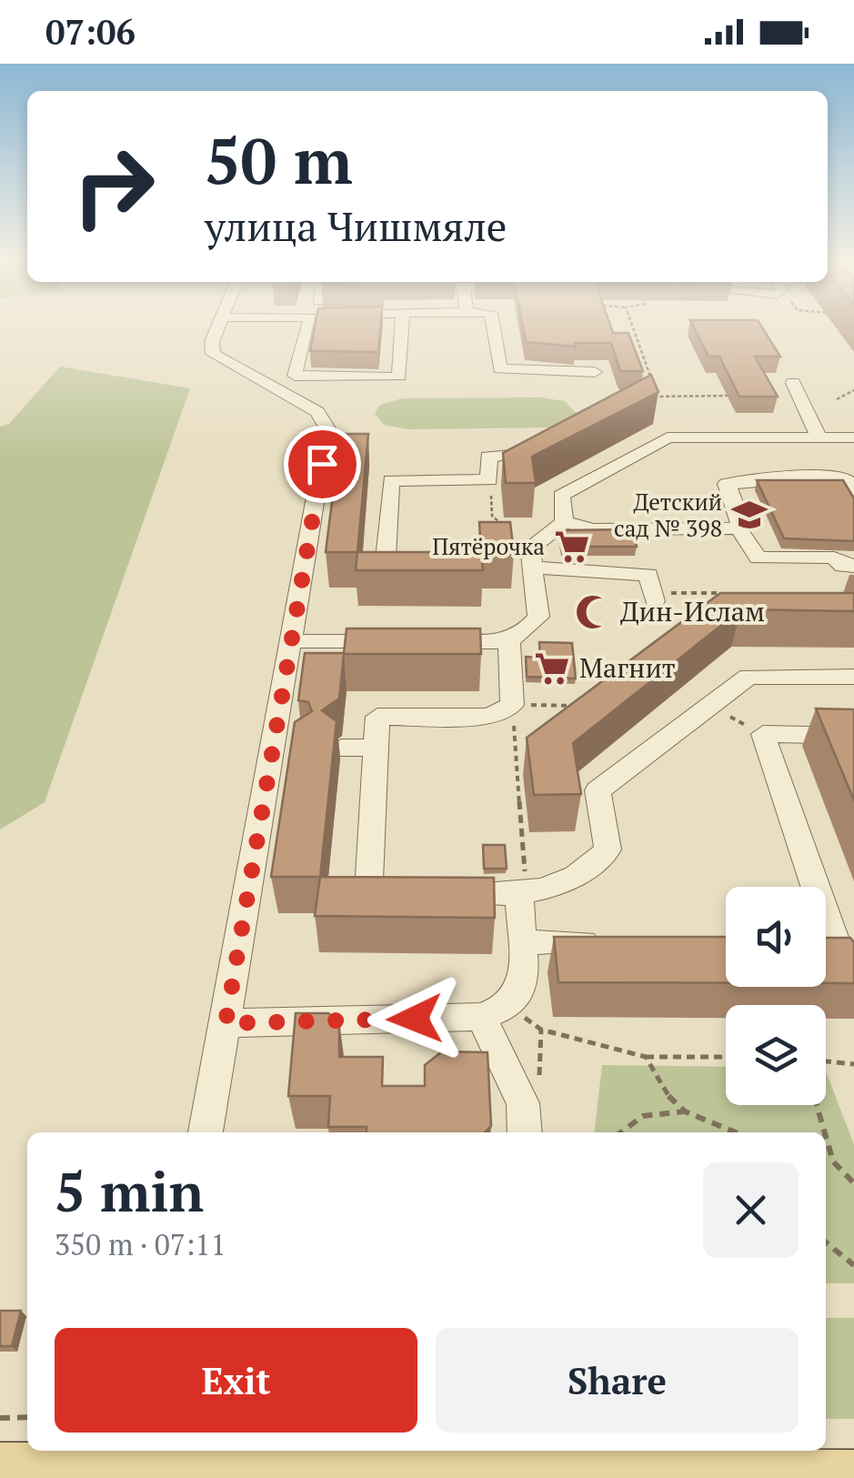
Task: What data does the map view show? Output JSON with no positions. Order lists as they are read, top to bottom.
{
  "places": {
    "school or university": ["Детский сад № 398"],
    "supermarket": ["Пятёрочка", "Магнит"],
    "mosque": ["Дин-Ислам"]
  },
  "page": {
    "status": "07:06",
    "turn": ["50 m", "улица Чишмяле"],
    "heading": ["5 min", "350 m · 07:11"],
    "buttons": ["Exit", "Share"]
  }
}
